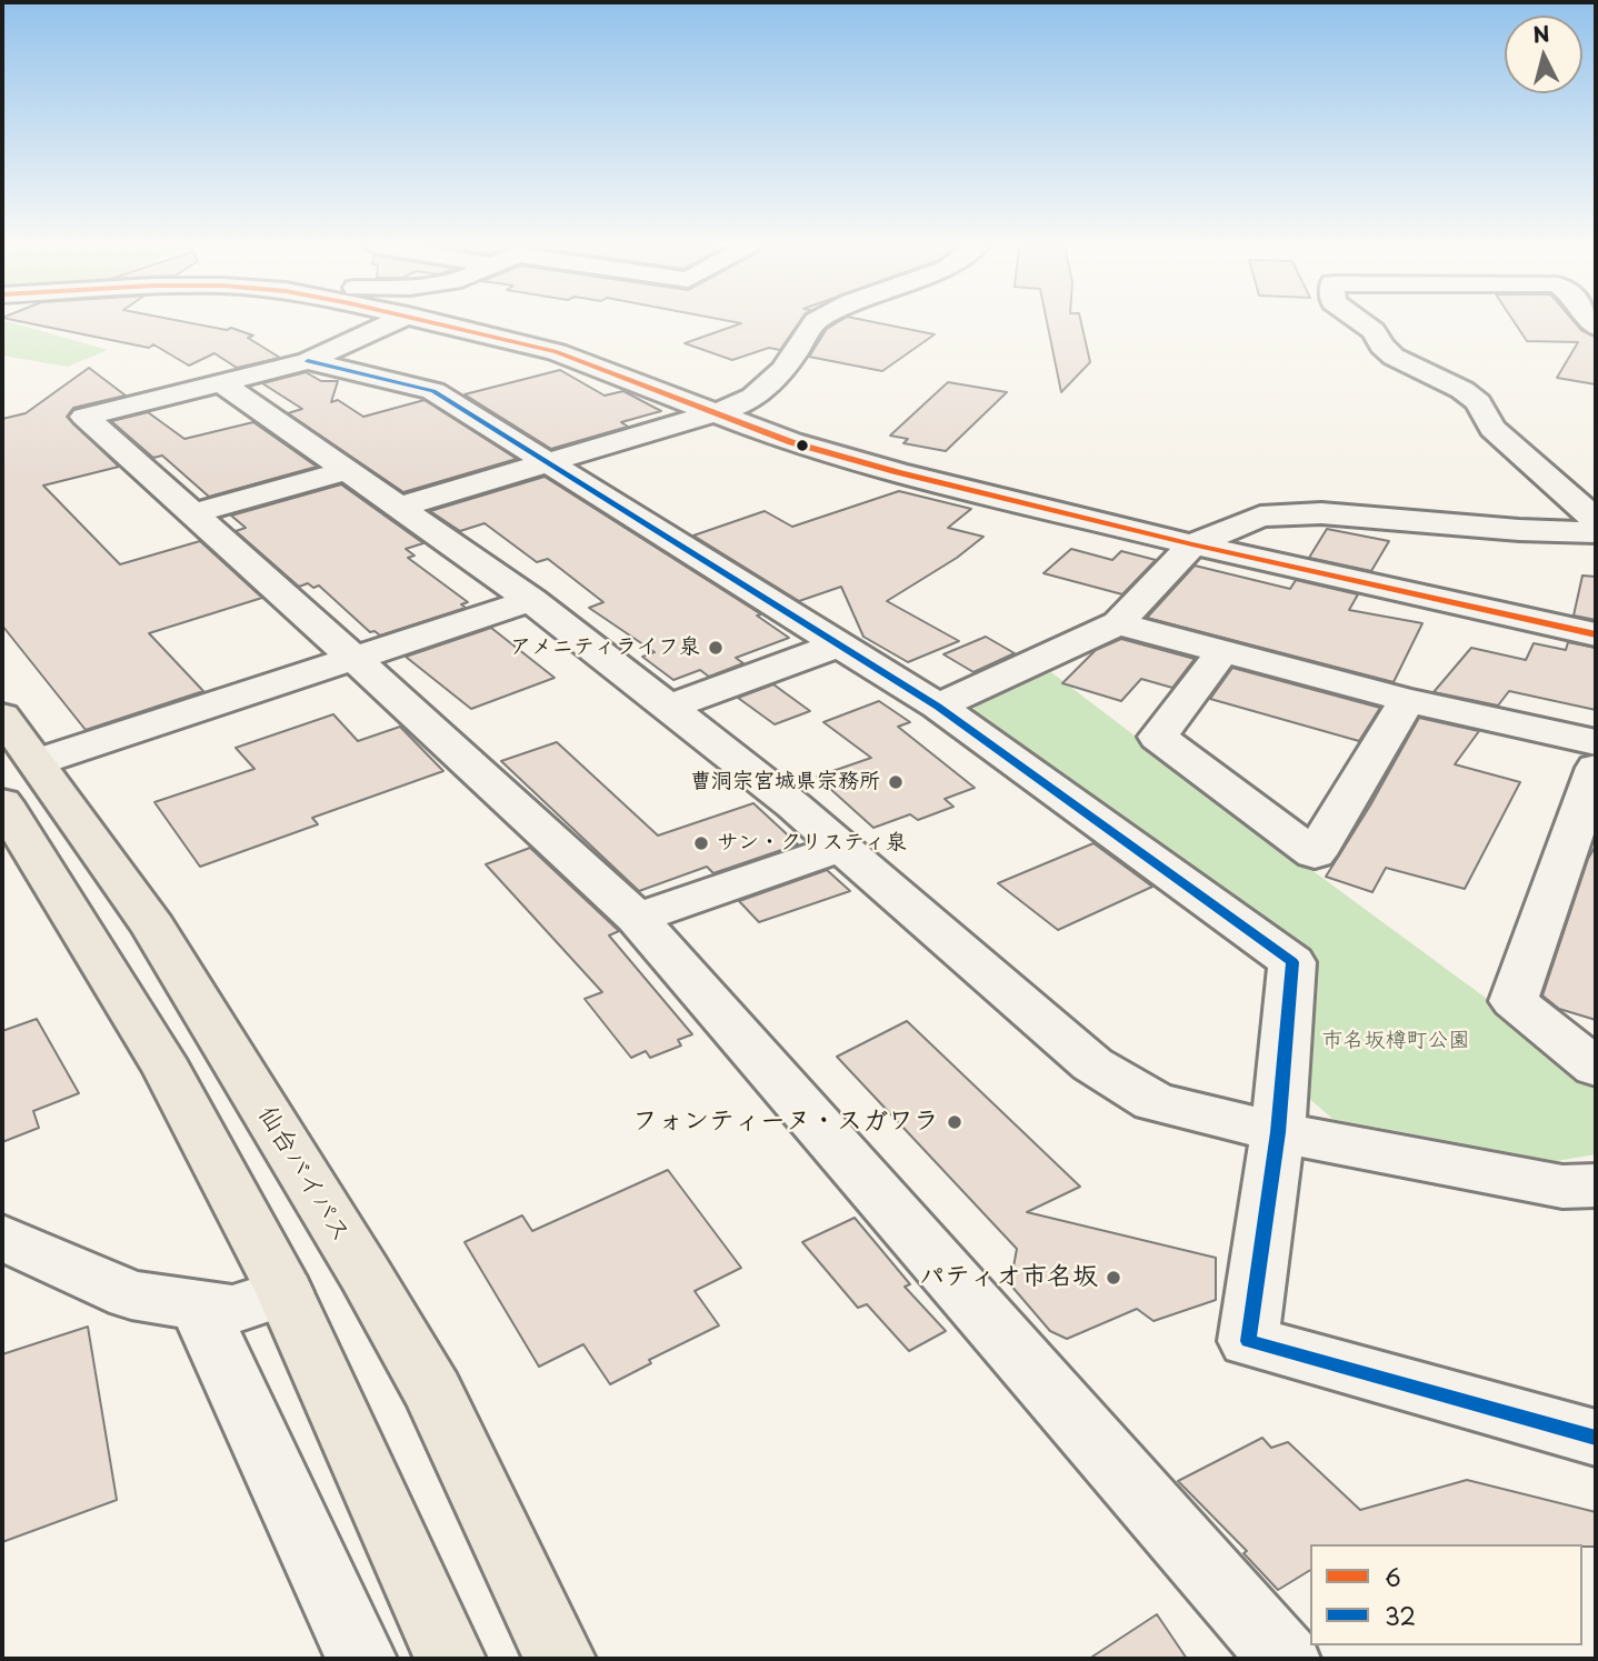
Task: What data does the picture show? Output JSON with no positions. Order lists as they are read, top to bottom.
{
  "streets": {
    "highway": ["仙台バイパス"]
  },
  "parks": ["市名坂樽町公園"],
  "places": [
    "アメニティライフ泉",
    "曹洞宗宮城県宗務所",
    "サン・クリスティ泉",
    "フォンティーヌ・スガワラ",
    "パティオ市名坂"
  ],
  "lines": ["transit line 6", "transit line 32"],
  "legend": ["6", "32"],
  "north": "top"
}
